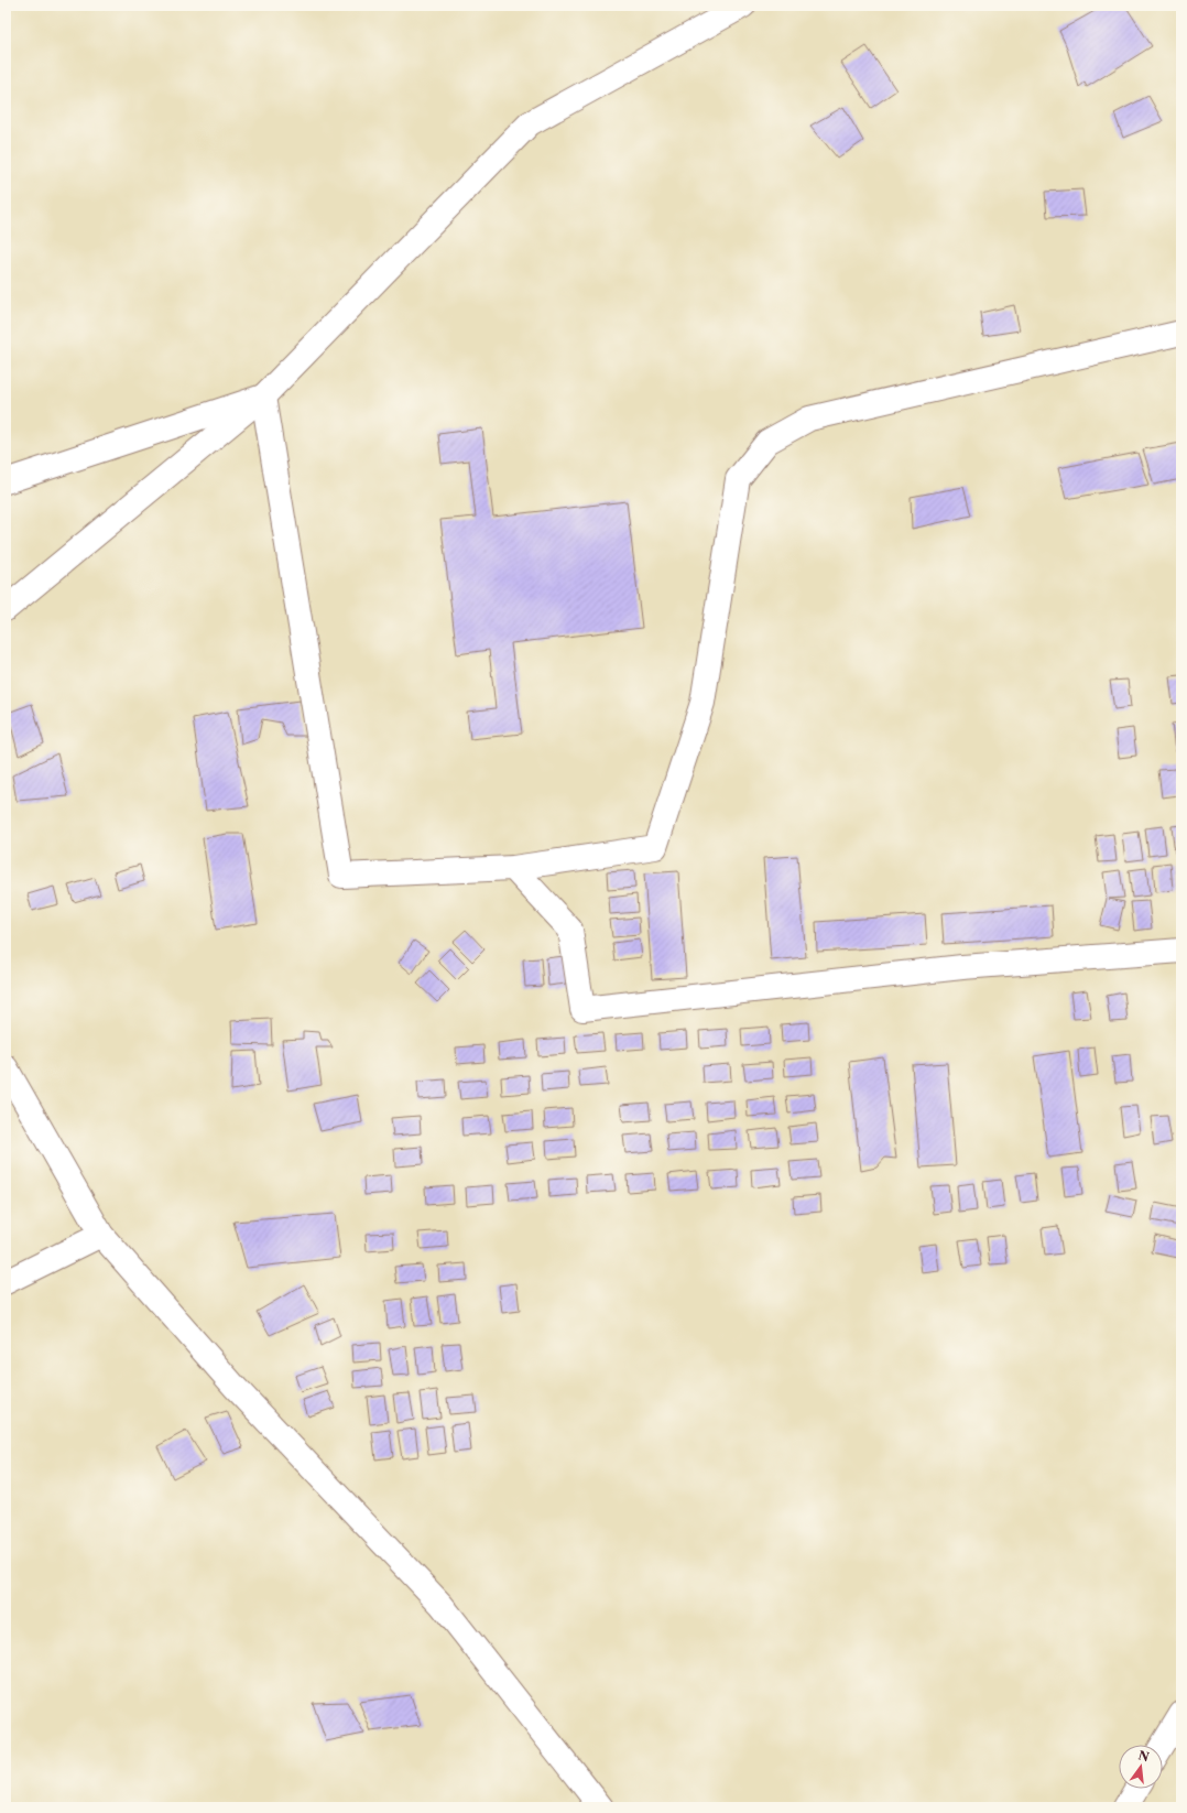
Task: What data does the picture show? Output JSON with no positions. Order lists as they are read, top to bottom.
{
  "north": "top"
}
